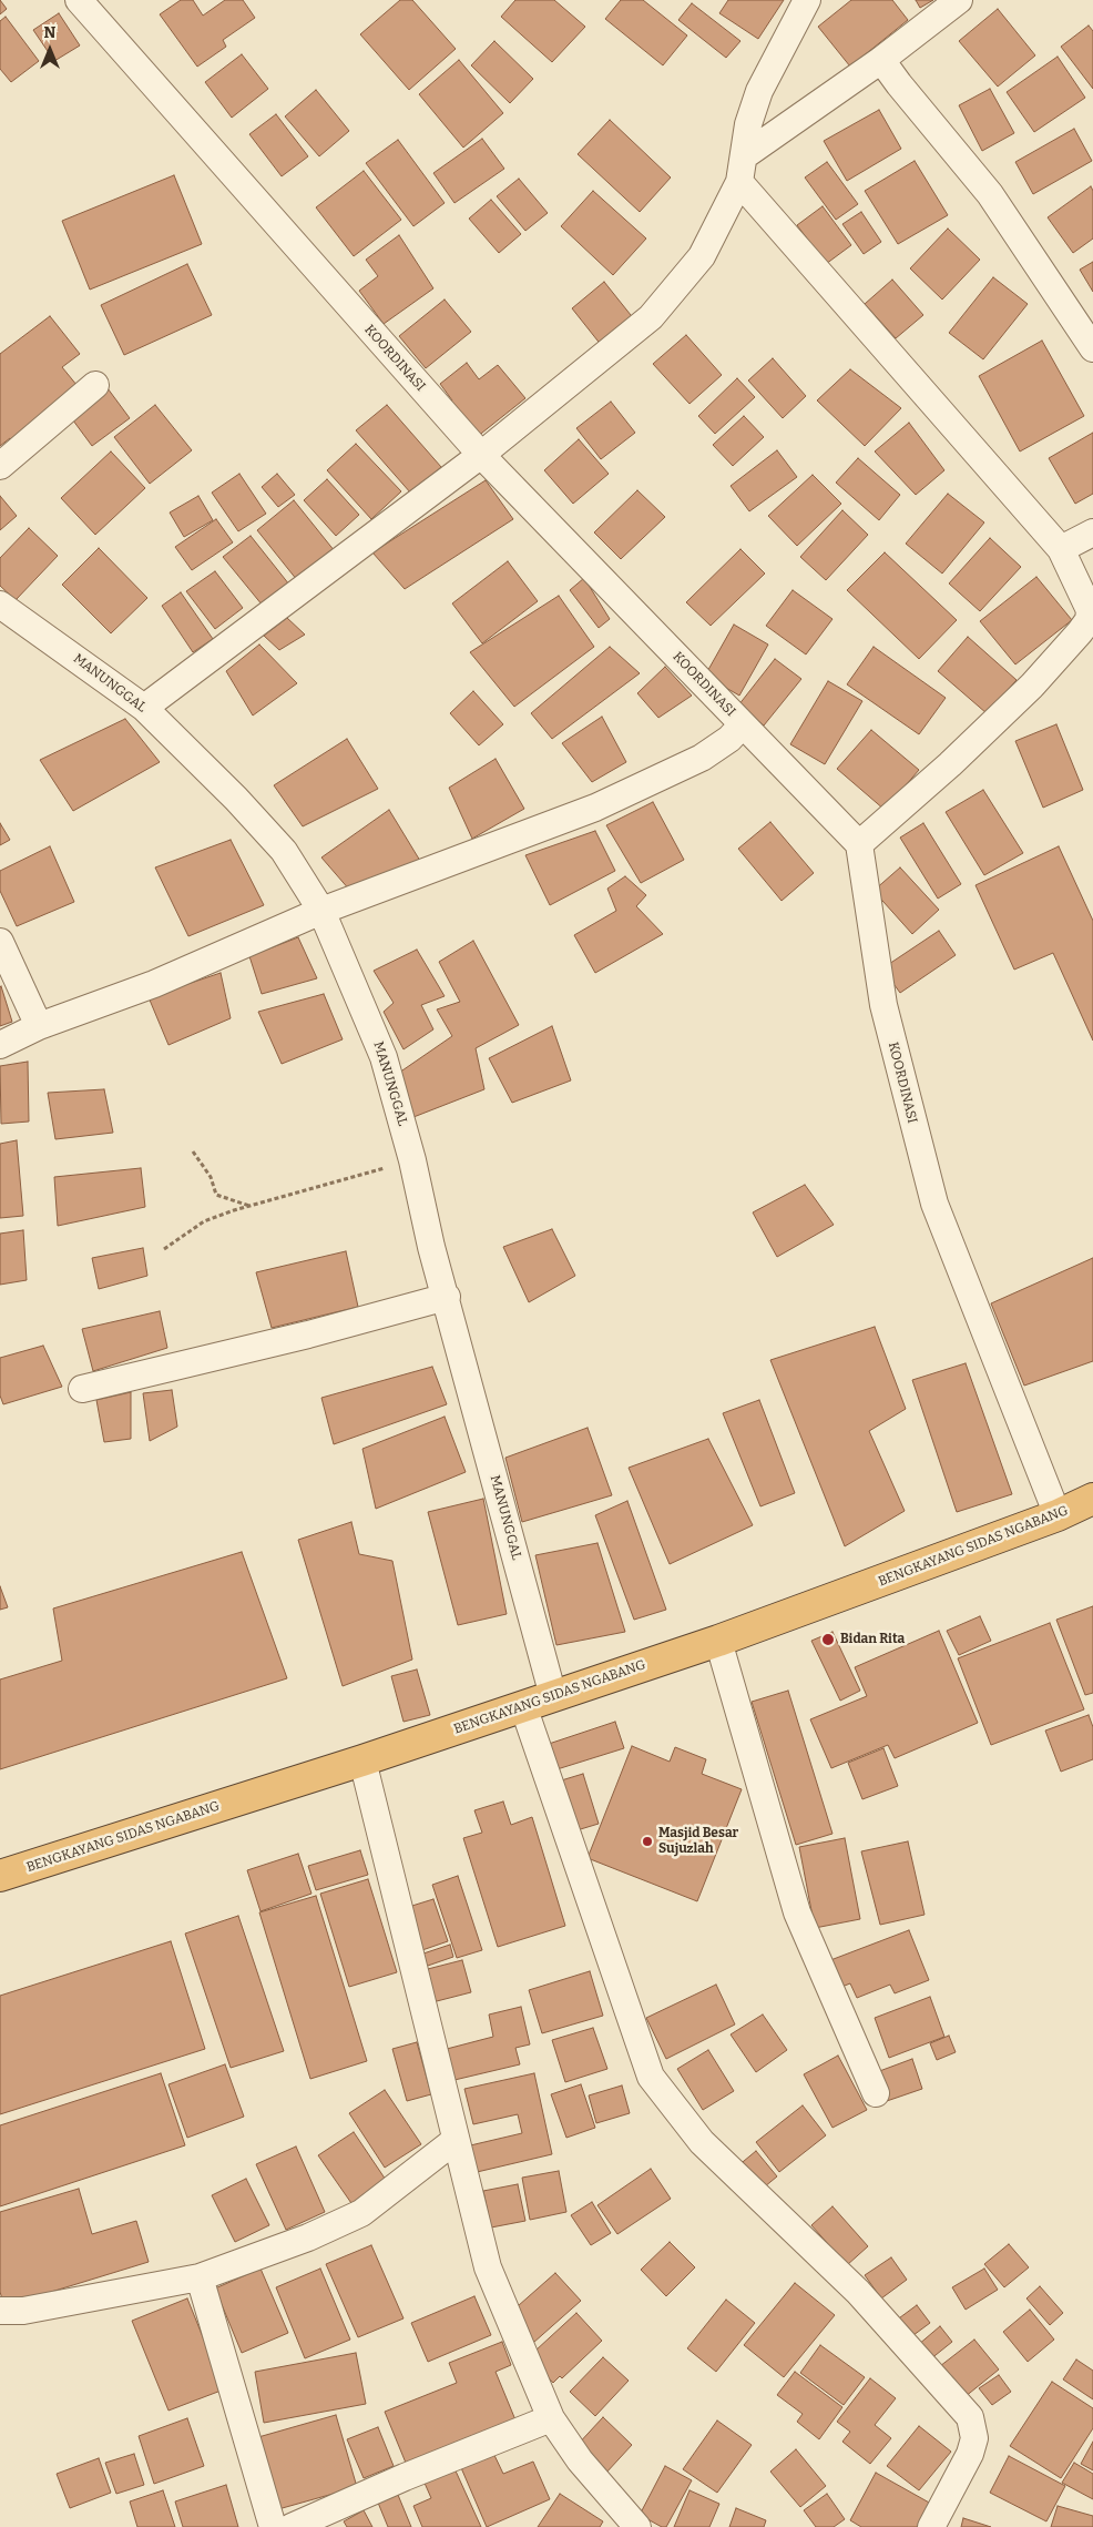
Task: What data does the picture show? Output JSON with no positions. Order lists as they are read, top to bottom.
{
  "streets": {
    "highway": ["BENGKAYANG SIDAS NGABANG"],
    "street": ["KOORDINASI", "MANUNGGAL"]
  },
  "crossings": [
    ["KOORDINASI", "BENGKAYANG SIDAS NGABANG"],
    ["MANUNGGAL", "BENGKAYANG SIDAS NGABANG"]
  ],
  "places": ["Bidan Rita", "Masjid Besar Sujuzlah"],
  "north": "top"
}
